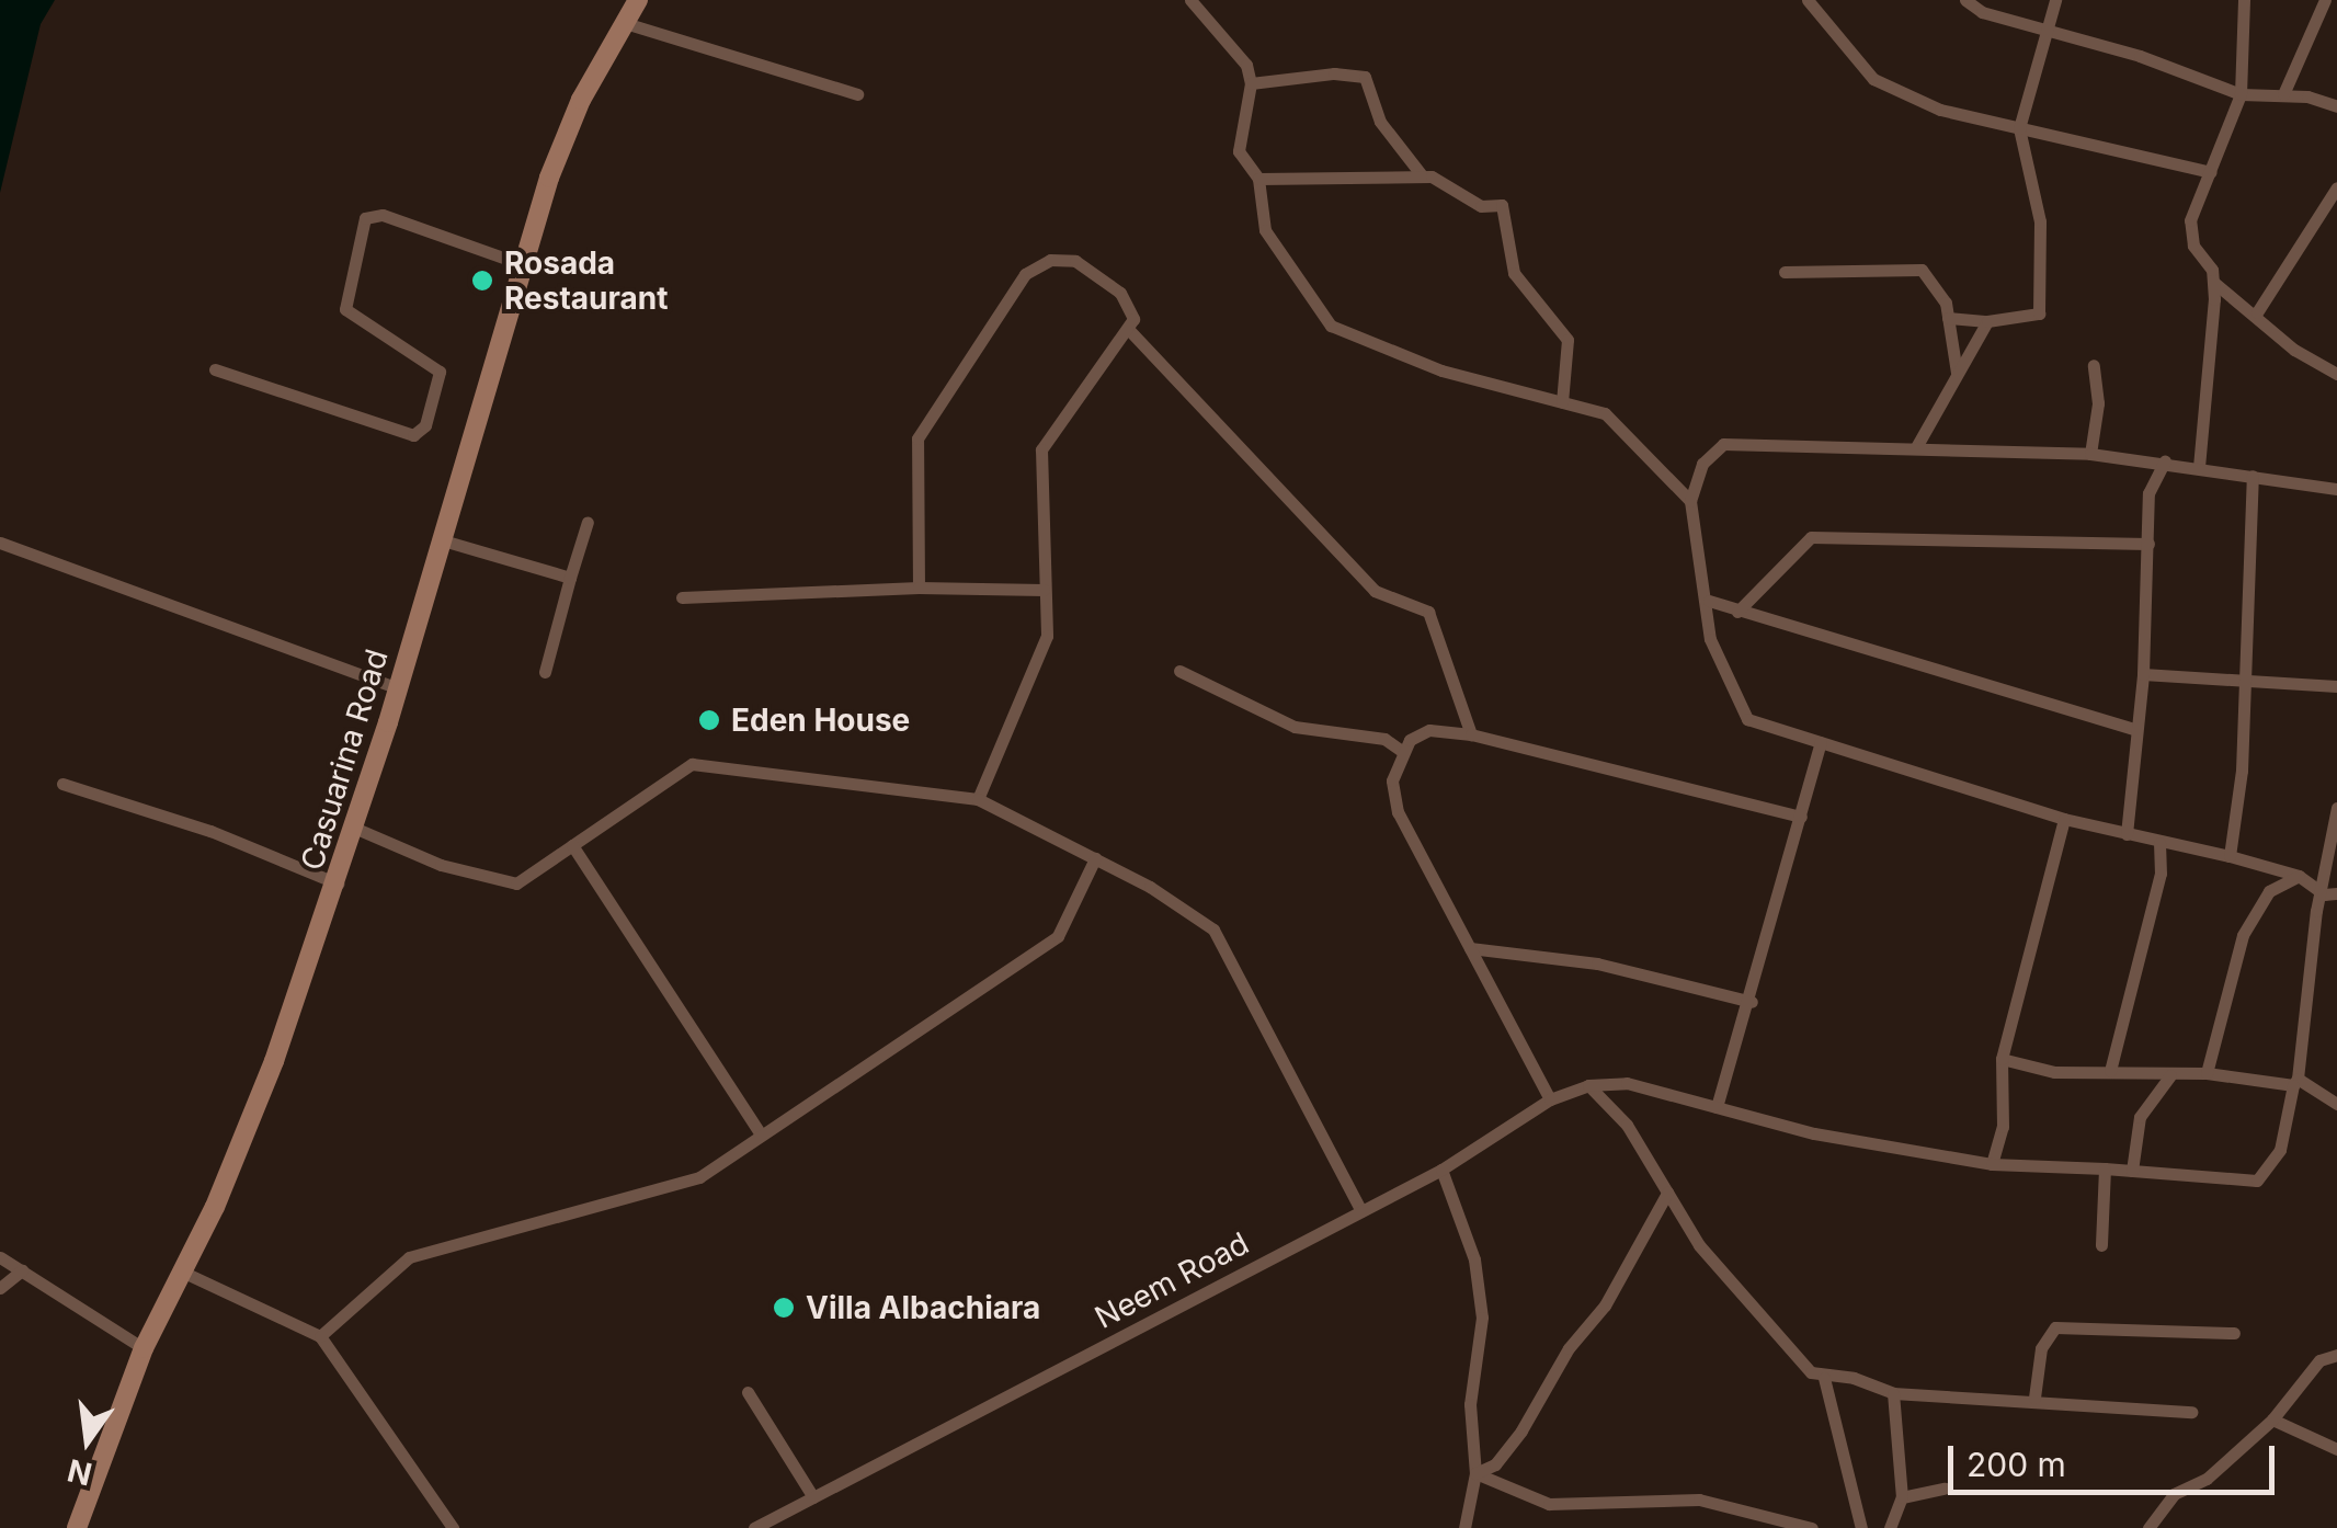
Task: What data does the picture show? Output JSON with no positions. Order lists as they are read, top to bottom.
{
  "streets": {
    "street": ["Casuarina Road", "Neem Road"]
  },
  "places": ["Rosada Restaurant", "Eden House", "Villa Albachiara"],
  "scale_bar": "200 m",
  "north": "bottom"
}
